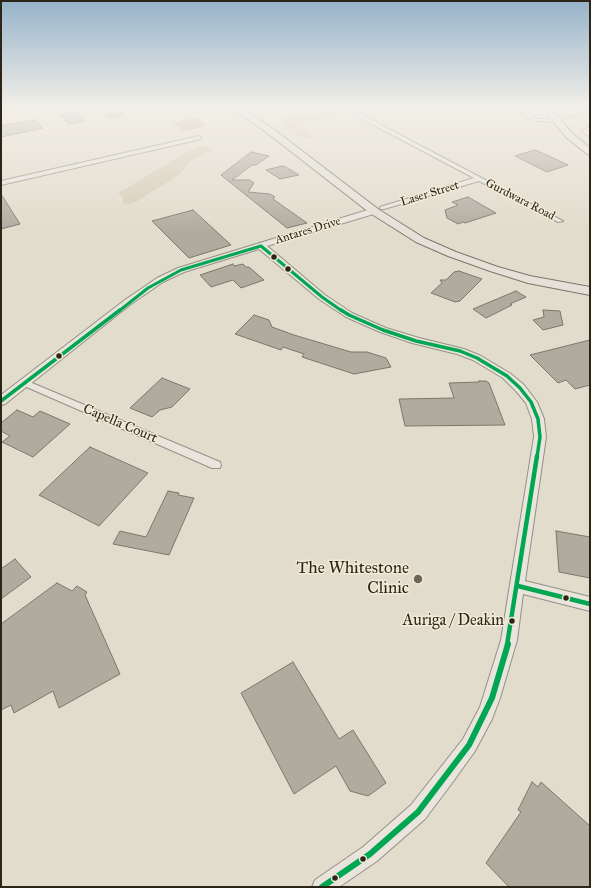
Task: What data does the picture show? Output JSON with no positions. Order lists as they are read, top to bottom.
{
  "streets": {
    "street": [
      "Laser Street",
      "Gurdwara Road",
      "Antares Drive",
      "Capella Court"
    ]
  },
  "crossings": [
    ["Laser Street", "Gurdwara Road"],
    ["Laser Street", "Antares Drive"],
    ["Antares Drive", "Capella Court"]
  ],
  "places": ["The Whitestone Clinic", "Auriga / Deakin"]
}
